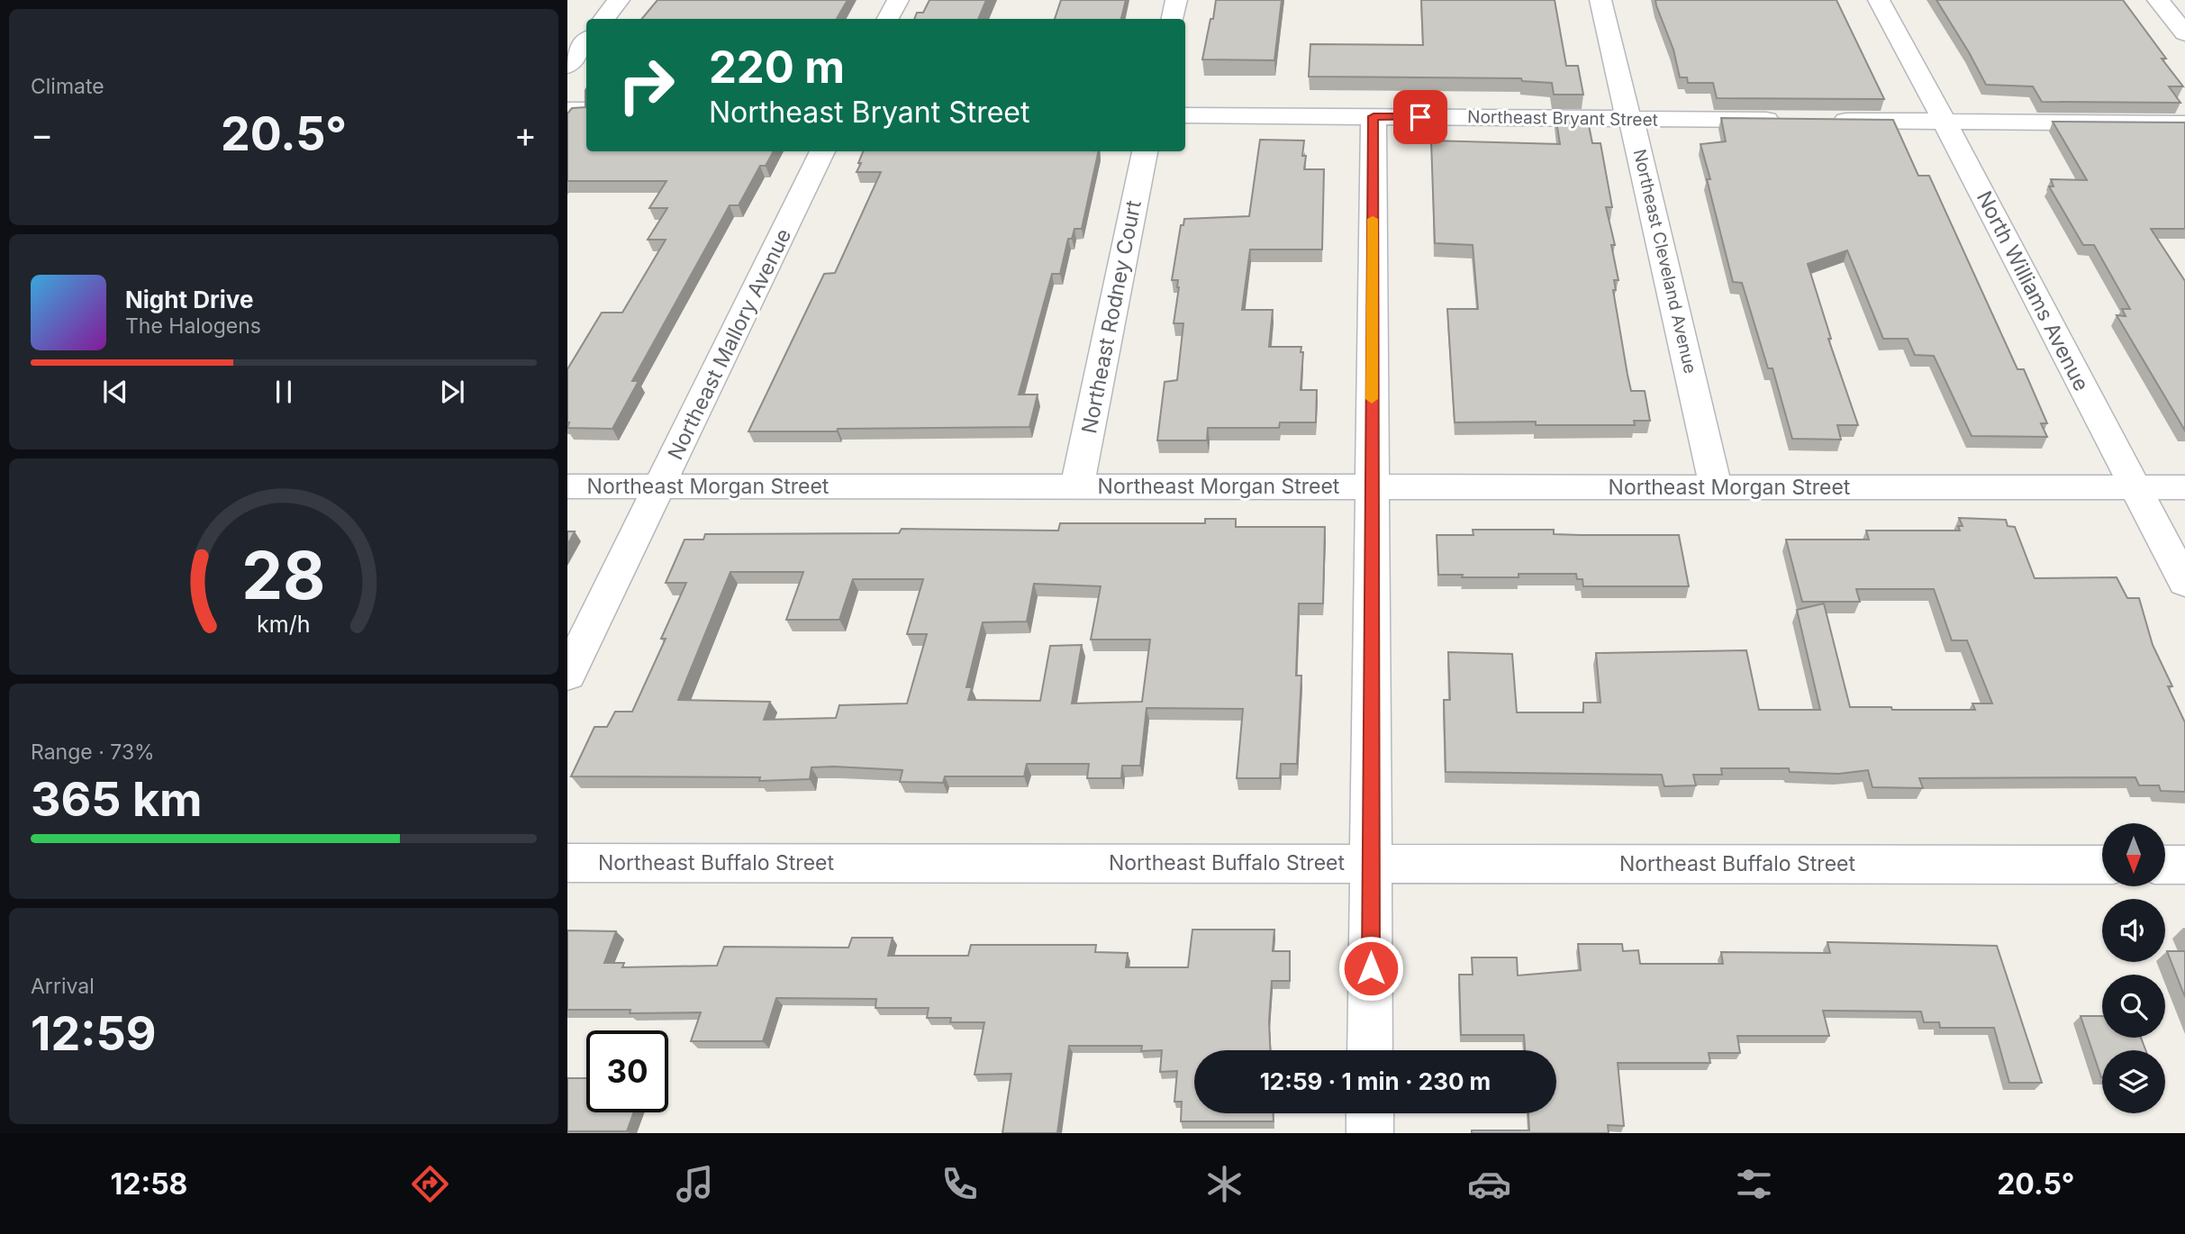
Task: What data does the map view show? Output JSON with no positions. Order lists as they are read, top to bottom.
{
  "streets": {
    "street": [
      "Northeast Bryant Street",
      "Northeast Cleveland Avenue",
      "North Williams Avenue",
      "Northeast Rodney Court",
      "Northeast Mallory Avenue",
      "Northeast Morgan Street",
      "Northeast Buffalo Street"
    ]
  },
  "crossings": [
    ["Northeast Bryant Street", "Northeast Cleveland Avenue"],
    ["Northeast Cleveland Avenue", "Northeast Morgan Street"],
    ["North Williams Avenue", "Northeast Morgan Street"],
    ["Northeast Rodney Court", "Northeast Morgan Street"],
    ["Northeast Mallory Avenue", "Northeast Morgan Street"]
  ],
  "north": "bottom",
  "page": {
    "tile": [
      "Climate",
      ["Range · 73%", "365 km"],
      ["Arrival", "12:59"]
    ],
    "turn": ["220 m", "Northeast Bryant Street"],
    "heat": ["−", "20.5°", "+"],
    "song": ["Night Drive", "The Halogens"],
    "limit": "30",
    "trip": "12:59 · 1 min · 230 m",
    "tabs": ["12:58", "20.5°"],
    "gauge": ["28", "km/h"]
  }
}
